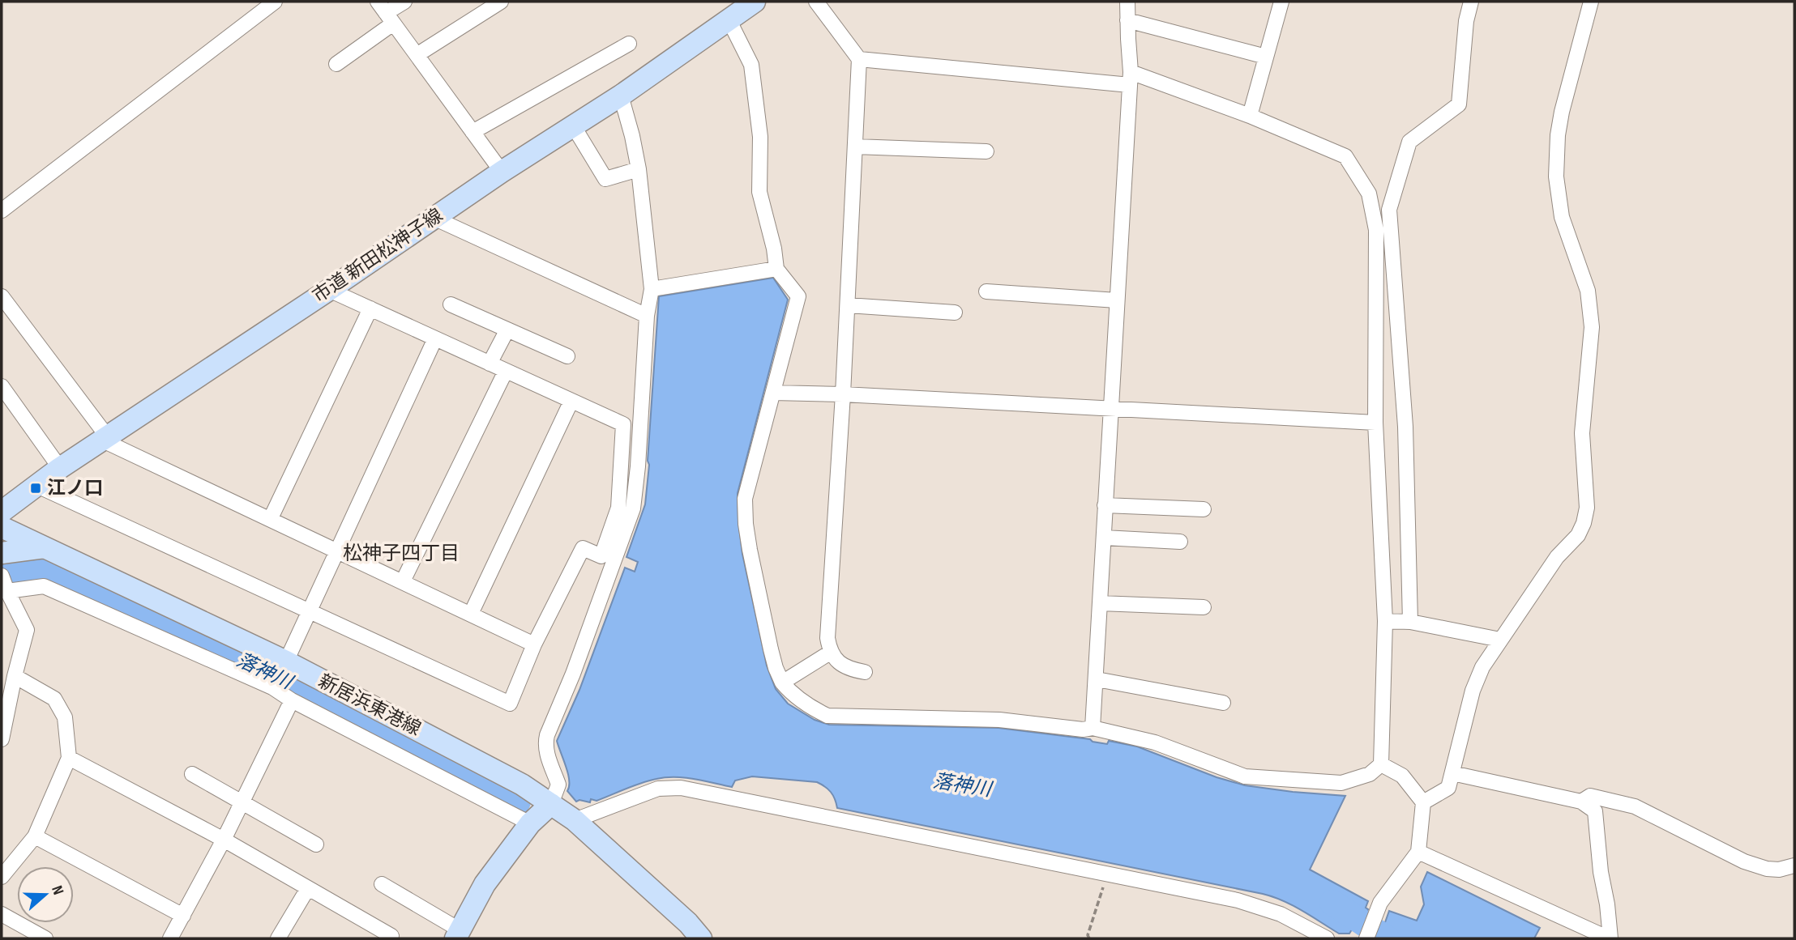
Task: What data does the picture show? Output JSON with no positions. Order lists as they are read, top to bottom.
{
  "streets": {
    "street": ["市道 新田松神子線", "新居浜東港線"]
  },
  "districts": ["松神子四丁目"],
  "water": ["落神川"],
  "places": {
    "transit": ["江ノ口"]
  },
  "north": "right"
}
